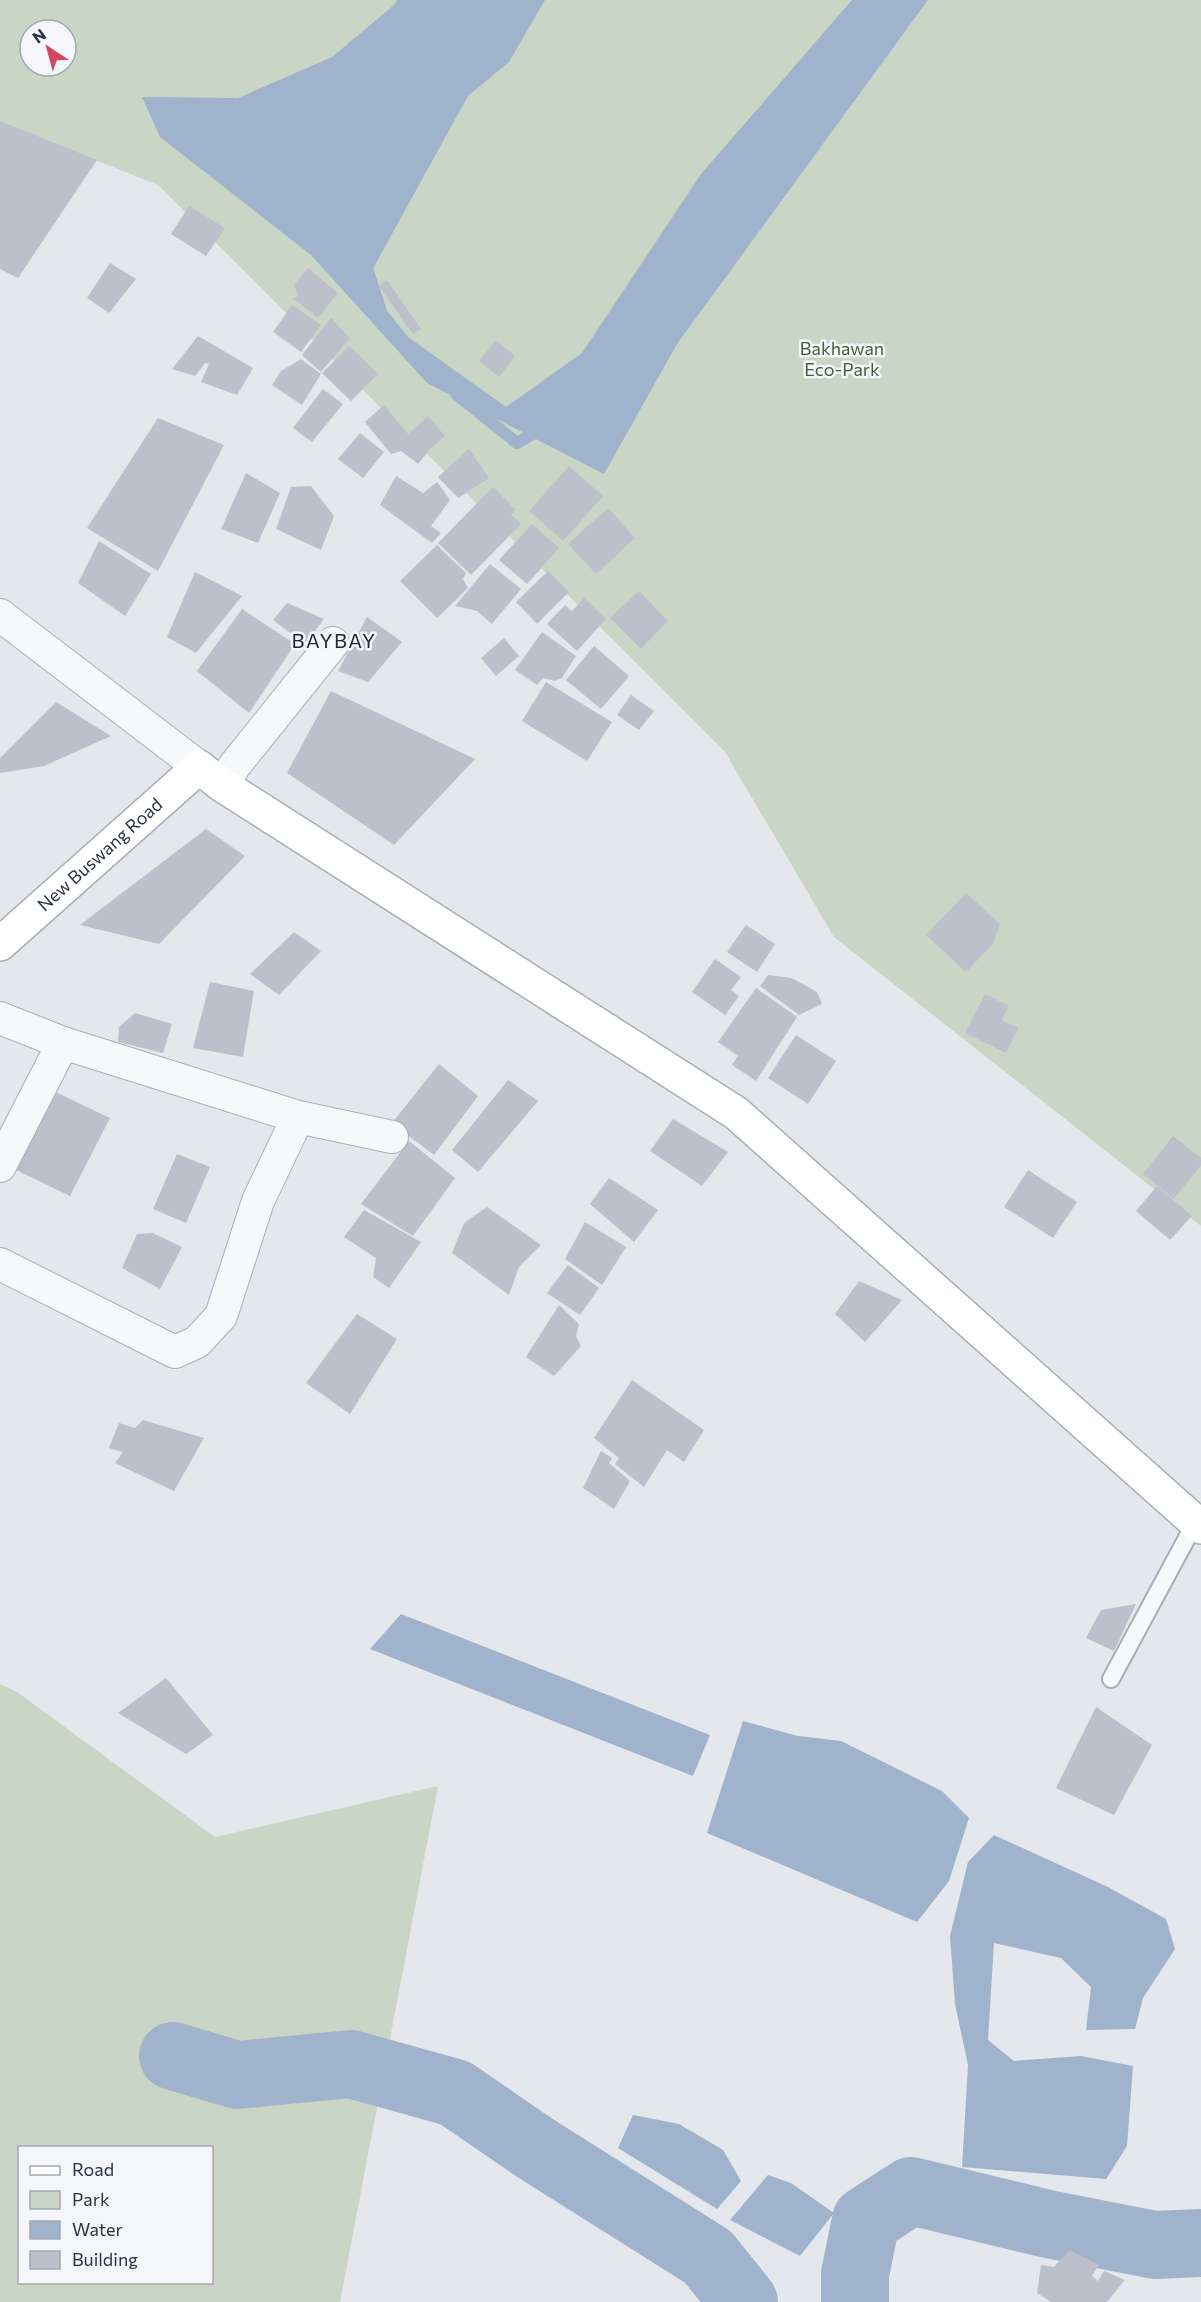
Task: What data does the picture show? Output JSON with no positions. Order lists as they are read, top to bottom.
{
  "streets": {
    "street": ["New Buswang Road"]
  },
  "districts": ["BAYBAY"],
  "parks": ["Bakhawan Eco-Park"],
  "legend": [
    "Road",
    "Park",
    "Water",
    "Building"
  ],
  "north": "top left"
}
